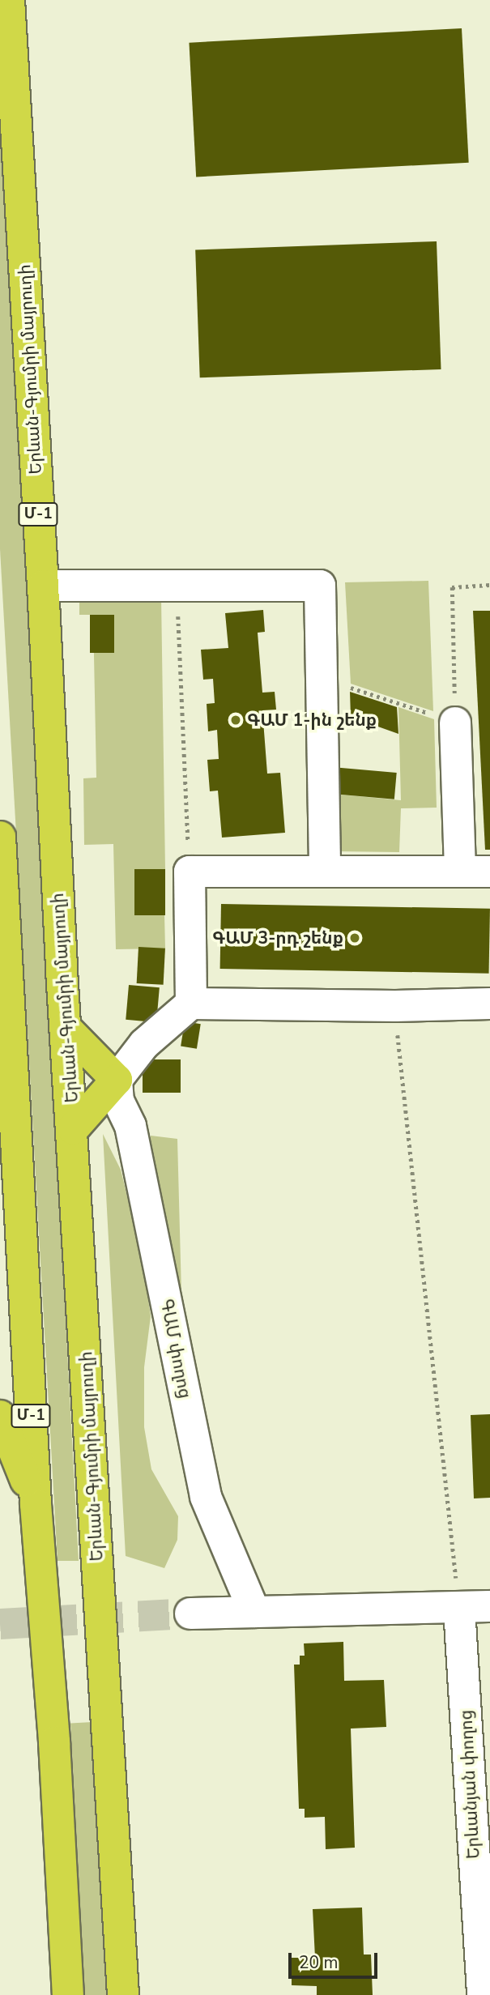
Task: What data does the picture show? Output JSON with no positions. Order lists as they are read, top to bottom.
{
  "streets": {
    "highway": ["Երևան-Գյումրի մայրուղի", "Մ-1"],
    "street": ["ԳԱՄ փողոց", "Երևանյան փողոց"]
  },
  "places": ["ԳԱՄ 1-ին շենք", "ԳԱՄ 3-րդ շենք"],
  "scale_bar": "20 m"
}
